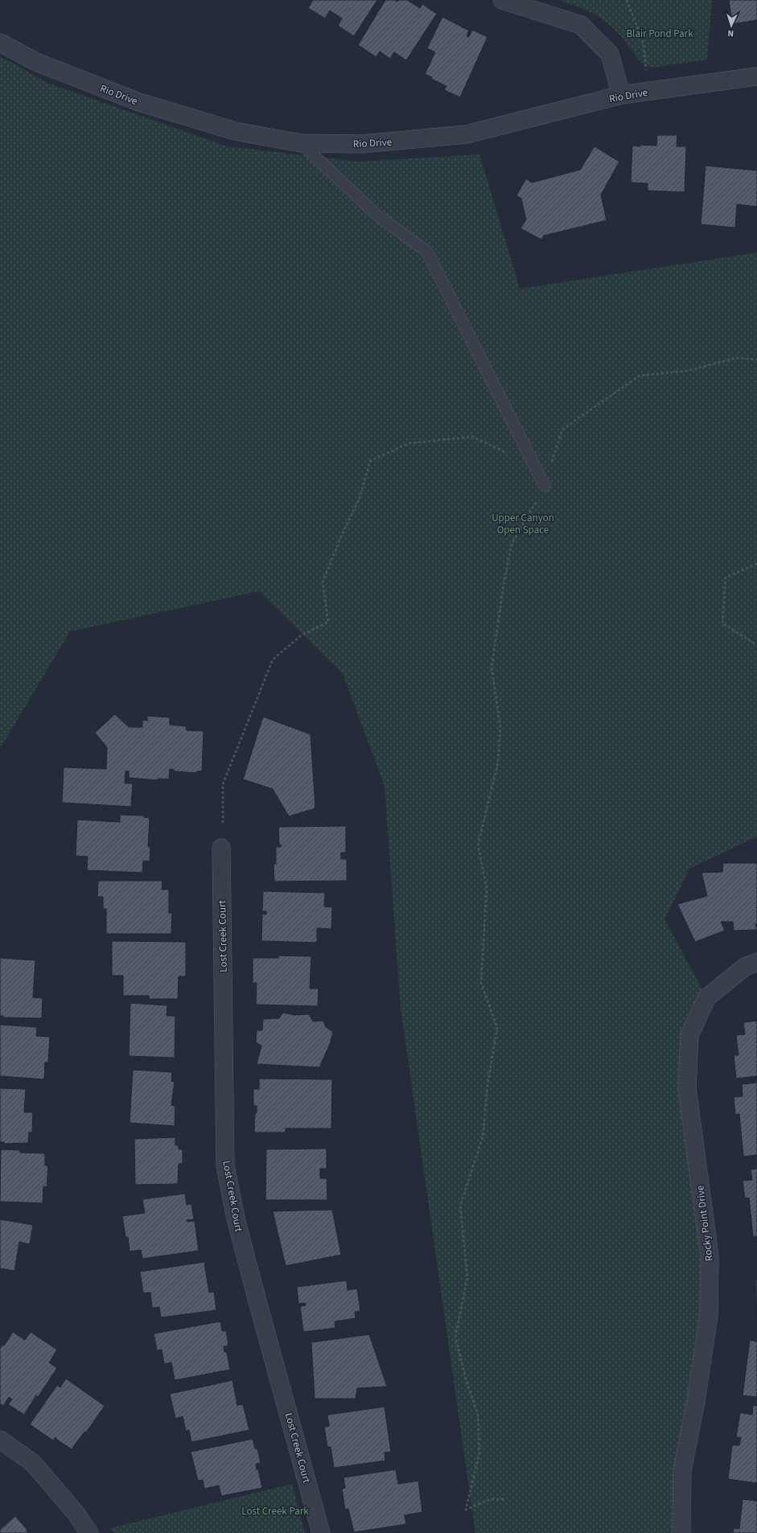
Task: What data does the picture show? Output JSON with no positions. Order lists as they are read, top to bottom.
{
  "streets": {
    "street": ["Rio Drive", "Lost Creek Court", "Rocky Point Drive"]
  },
  "parks": ["Blair Pond Park", "Upper Canyon Open Space", "Lost Creek Park"],
  "north": "bottom"
}
